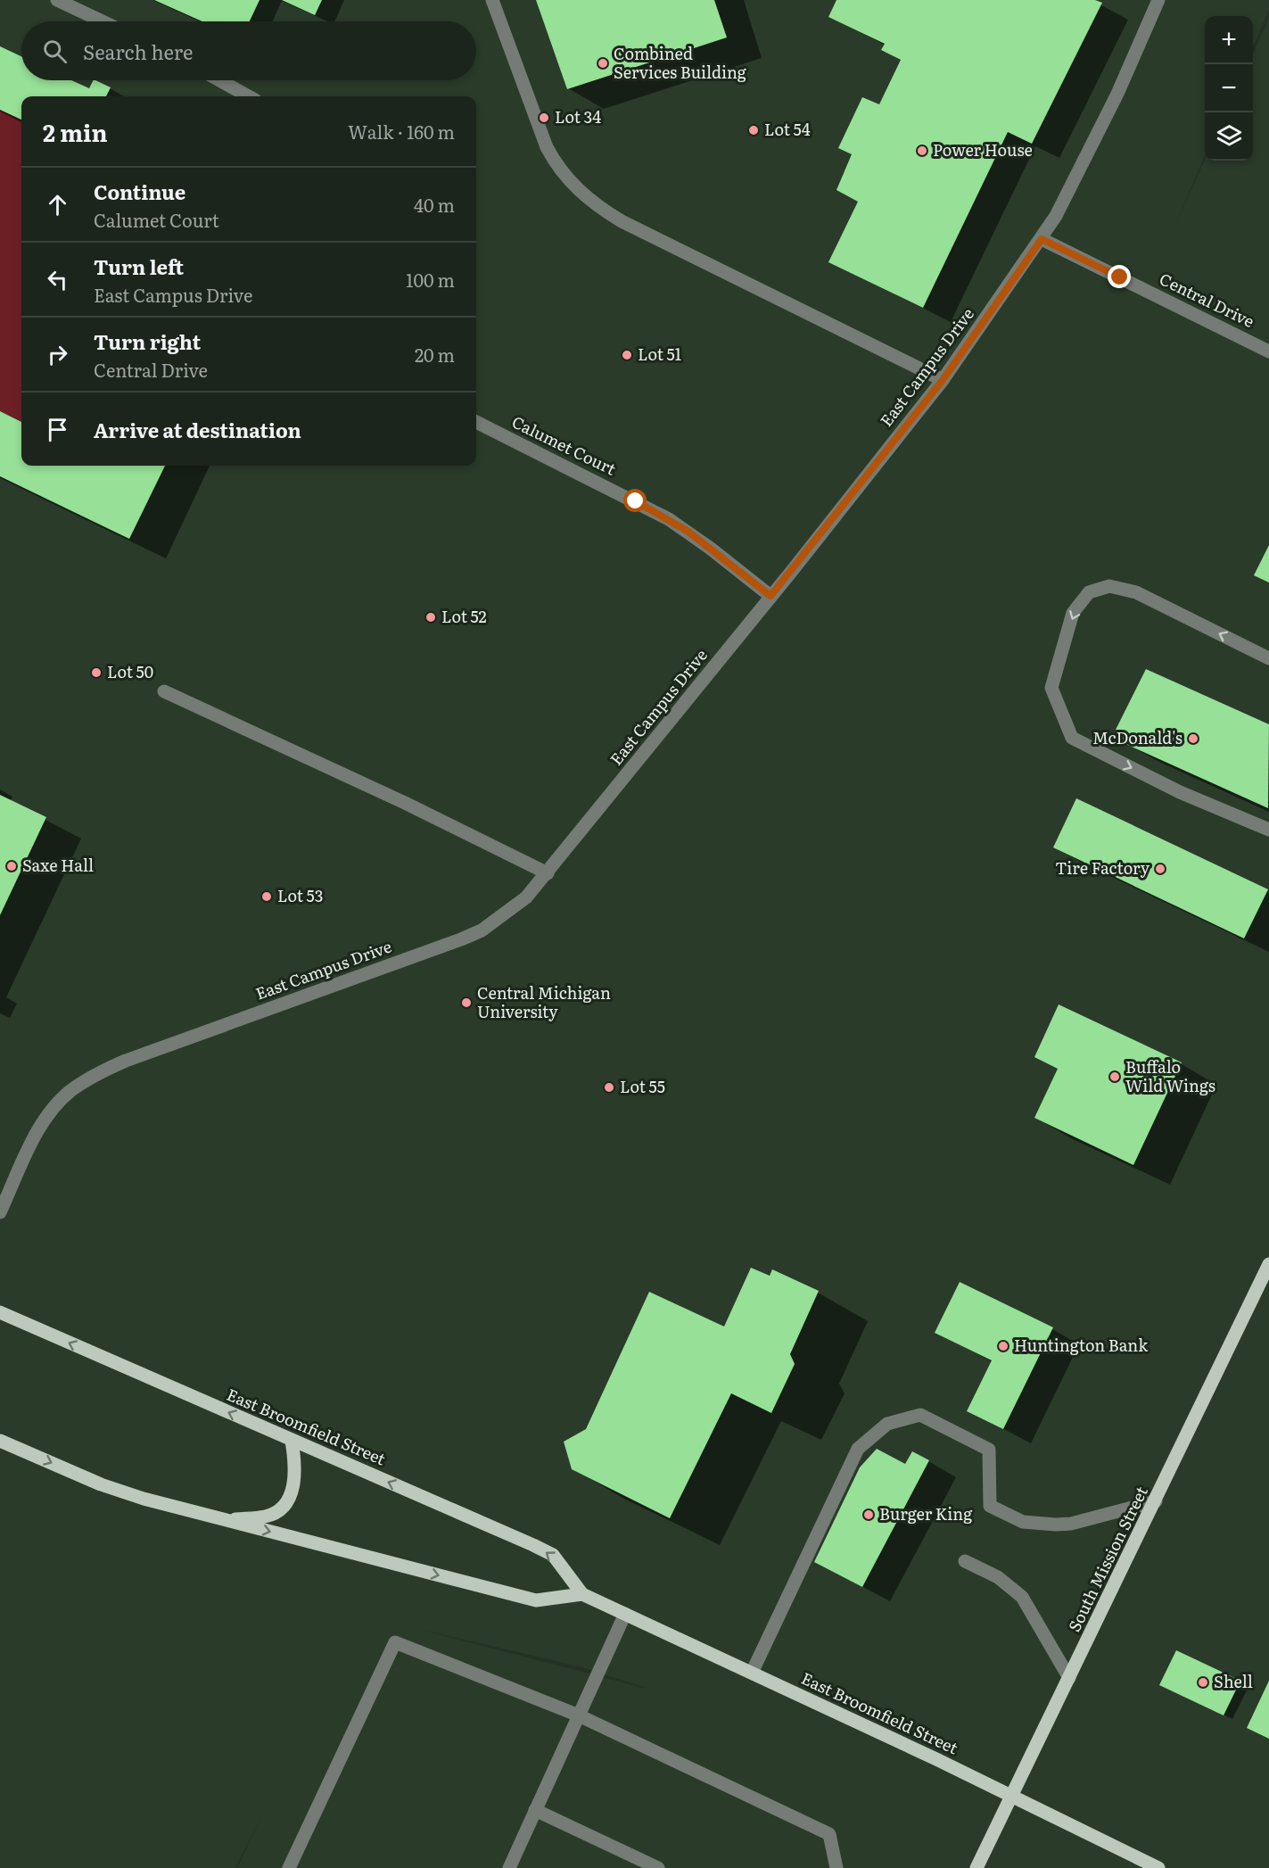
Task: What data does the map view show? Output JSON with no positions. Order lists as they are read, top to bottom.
{
  "streets": {
    "main road": ["East Broomfield Street", "South Mission Street"],
    "street": ["Central Drive", "East Campus Drive", "Calumet Court"]
  },
  "crossings": [
    ["Central Drive", "East Campus Drive"],
    ["East Campus Drive", "Calumet Court"],
    ["East Broomfield Street", "South Mission Street"]
  ],
  "places": [
    "Combined Services Building",
    "Lot 34",
    "Lot 54",
    "Power House",
    "Lot 51",
    "Lot 52",
    "Lot 50",
    "McDonald's",
    "Saxe Hall",
    "Tire Factory",
    "Lot 53",
    "Central Michigan University",
    "Buffalo Wild Wings",
    "Lot 55",
    "Huntington Bank",
    "Burger King",
    "Shell"
  ],
  "page": {
    "map_buttons": ["+", "−"],
    "search": "Search here",
    "heading": ["2 min", "Walk · 160 m"],
    "list": [
      ["Continue", "Calumet Court", "40 m"],
      ["Turn left", "East Campus Drive", "100 m"],
      ["Turn right", "Central Drive", "20 m"],
      "Arrive at destination"
    ]
  }
}
